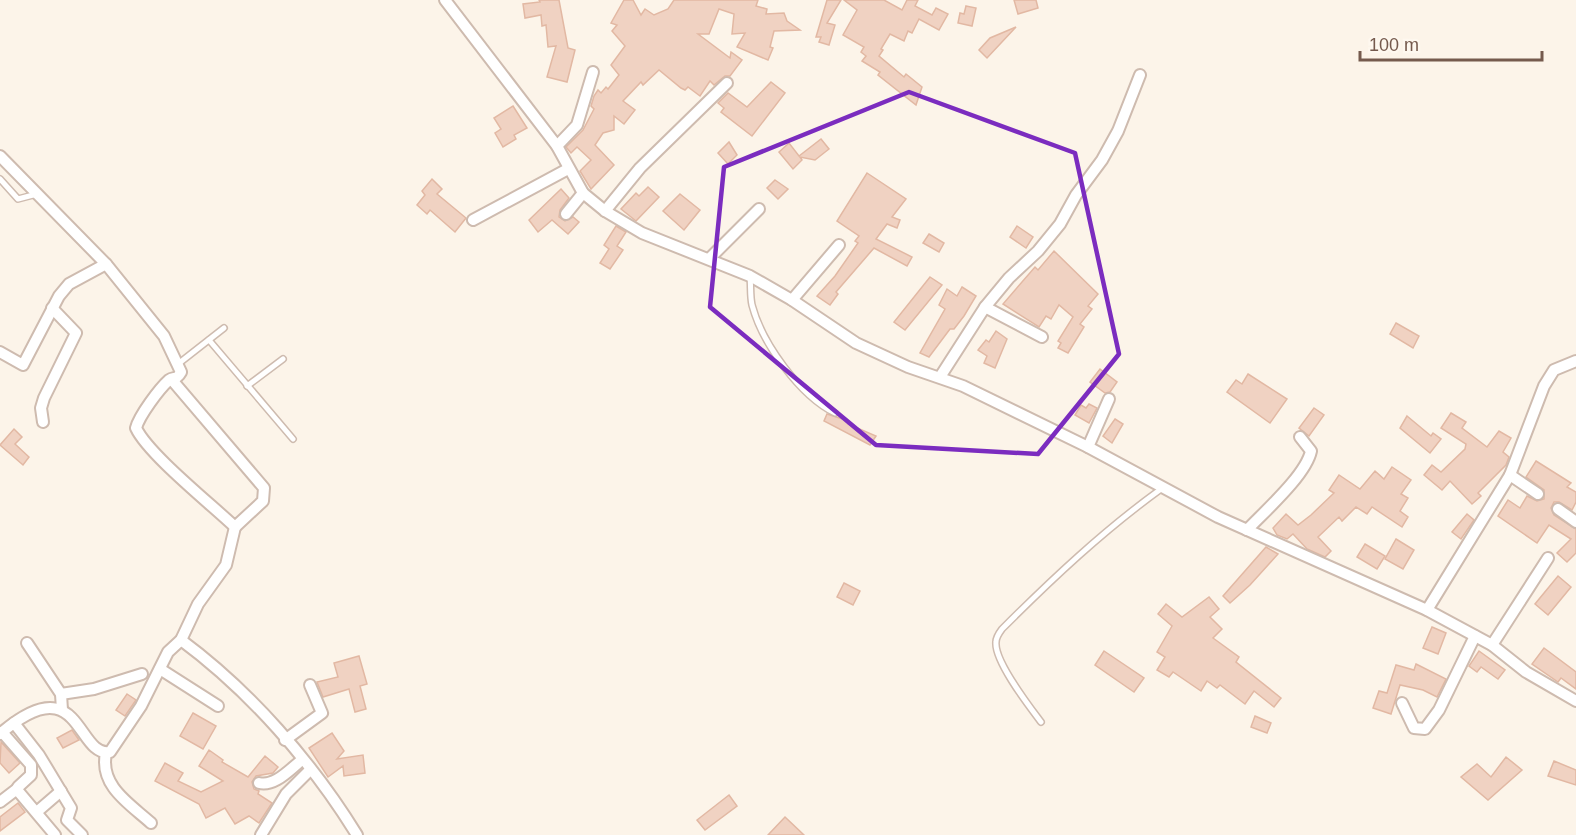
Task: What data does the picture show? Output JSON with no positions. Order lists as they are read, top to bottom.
{
  "scale_bar": "100 m"
}
